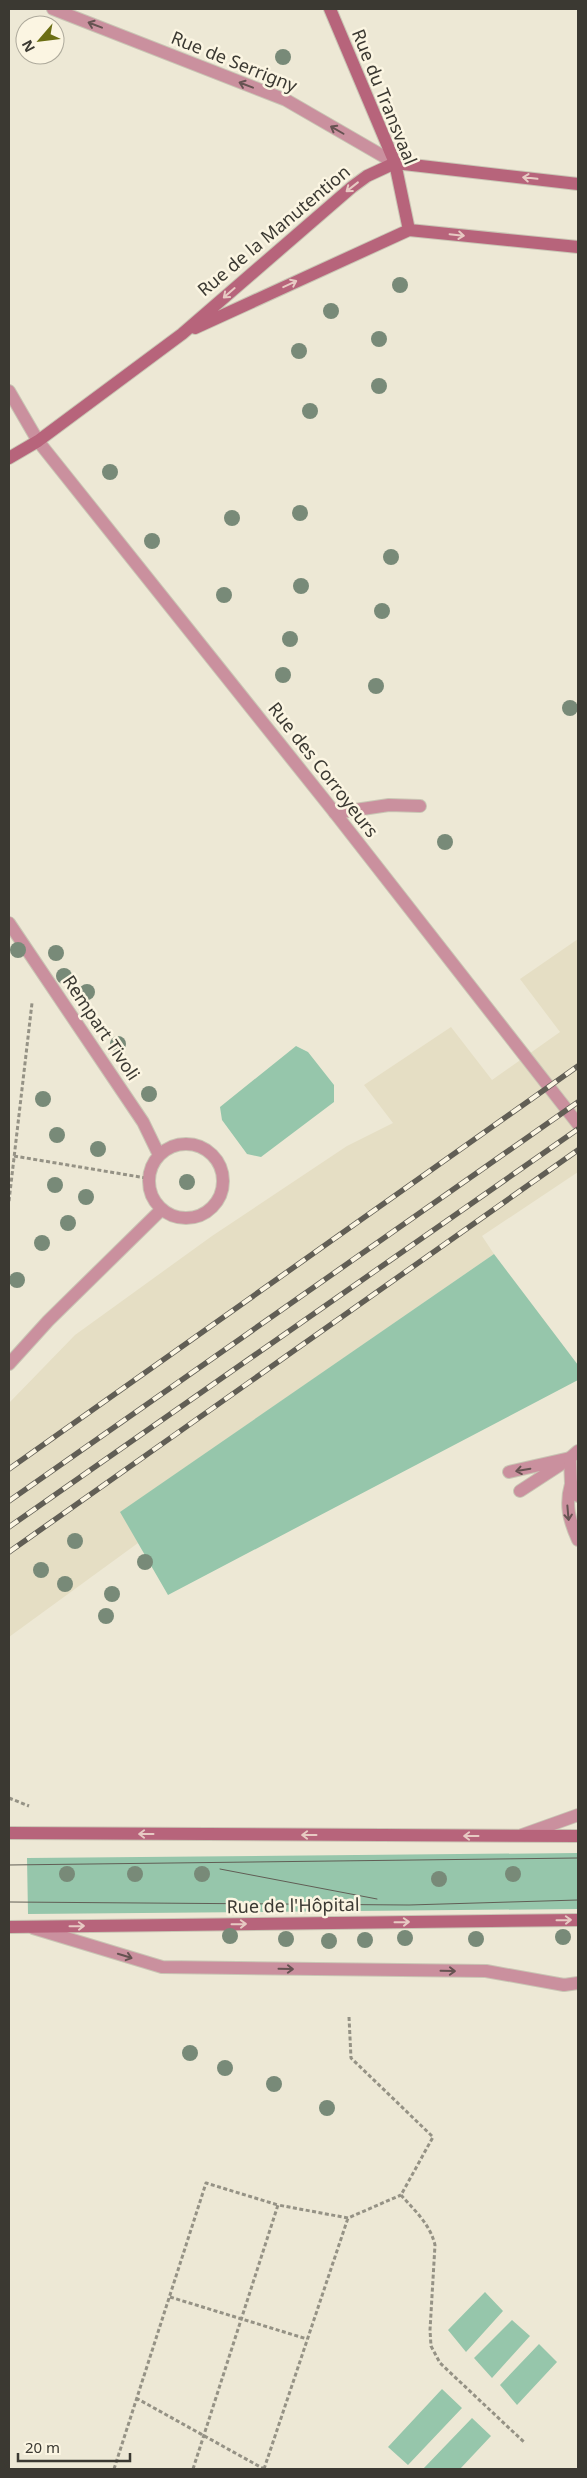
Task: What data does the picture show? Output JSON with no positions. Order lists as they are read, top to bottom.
{
  "streets": {
    "main road": ["Rue du Transvaal", "Rue de la Manutention", "Rue de l'Hôpital"],
    "street": ["Rue de Serrigny", "Rue des Corroyeurs", "Rempart Tivoli"]
  },
  "crossings": [
    ["Rue de Serrigny", "Rue du Transvaal"],
    ["Rue de Serrigny", "Rue de la Manutention"],
    ["Rue du Transvaal", "Rue de la Manutention"],
    ["Rue de la Manutention", "Rue des Corroyeurs"]
  ],
  "one_way": ["Rue de Serrigny"],
  "scale_bar": "20 m",
  "north": "bottom left"
}
